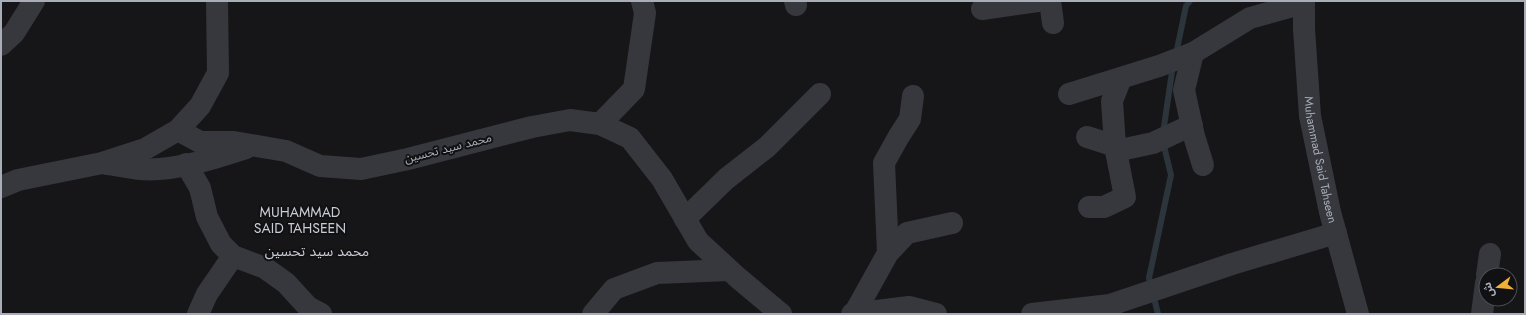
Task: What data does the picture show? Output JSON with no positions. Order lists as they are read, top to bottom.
{
  "streets": {
    "street": ["محمد سید تحسین", "Muhammad Said Tahseen"]
  },
  "districts": ["MUHAMMAD SAID TAHSEEN", "محمد سید تحسین"],
  "north": "left"
}
